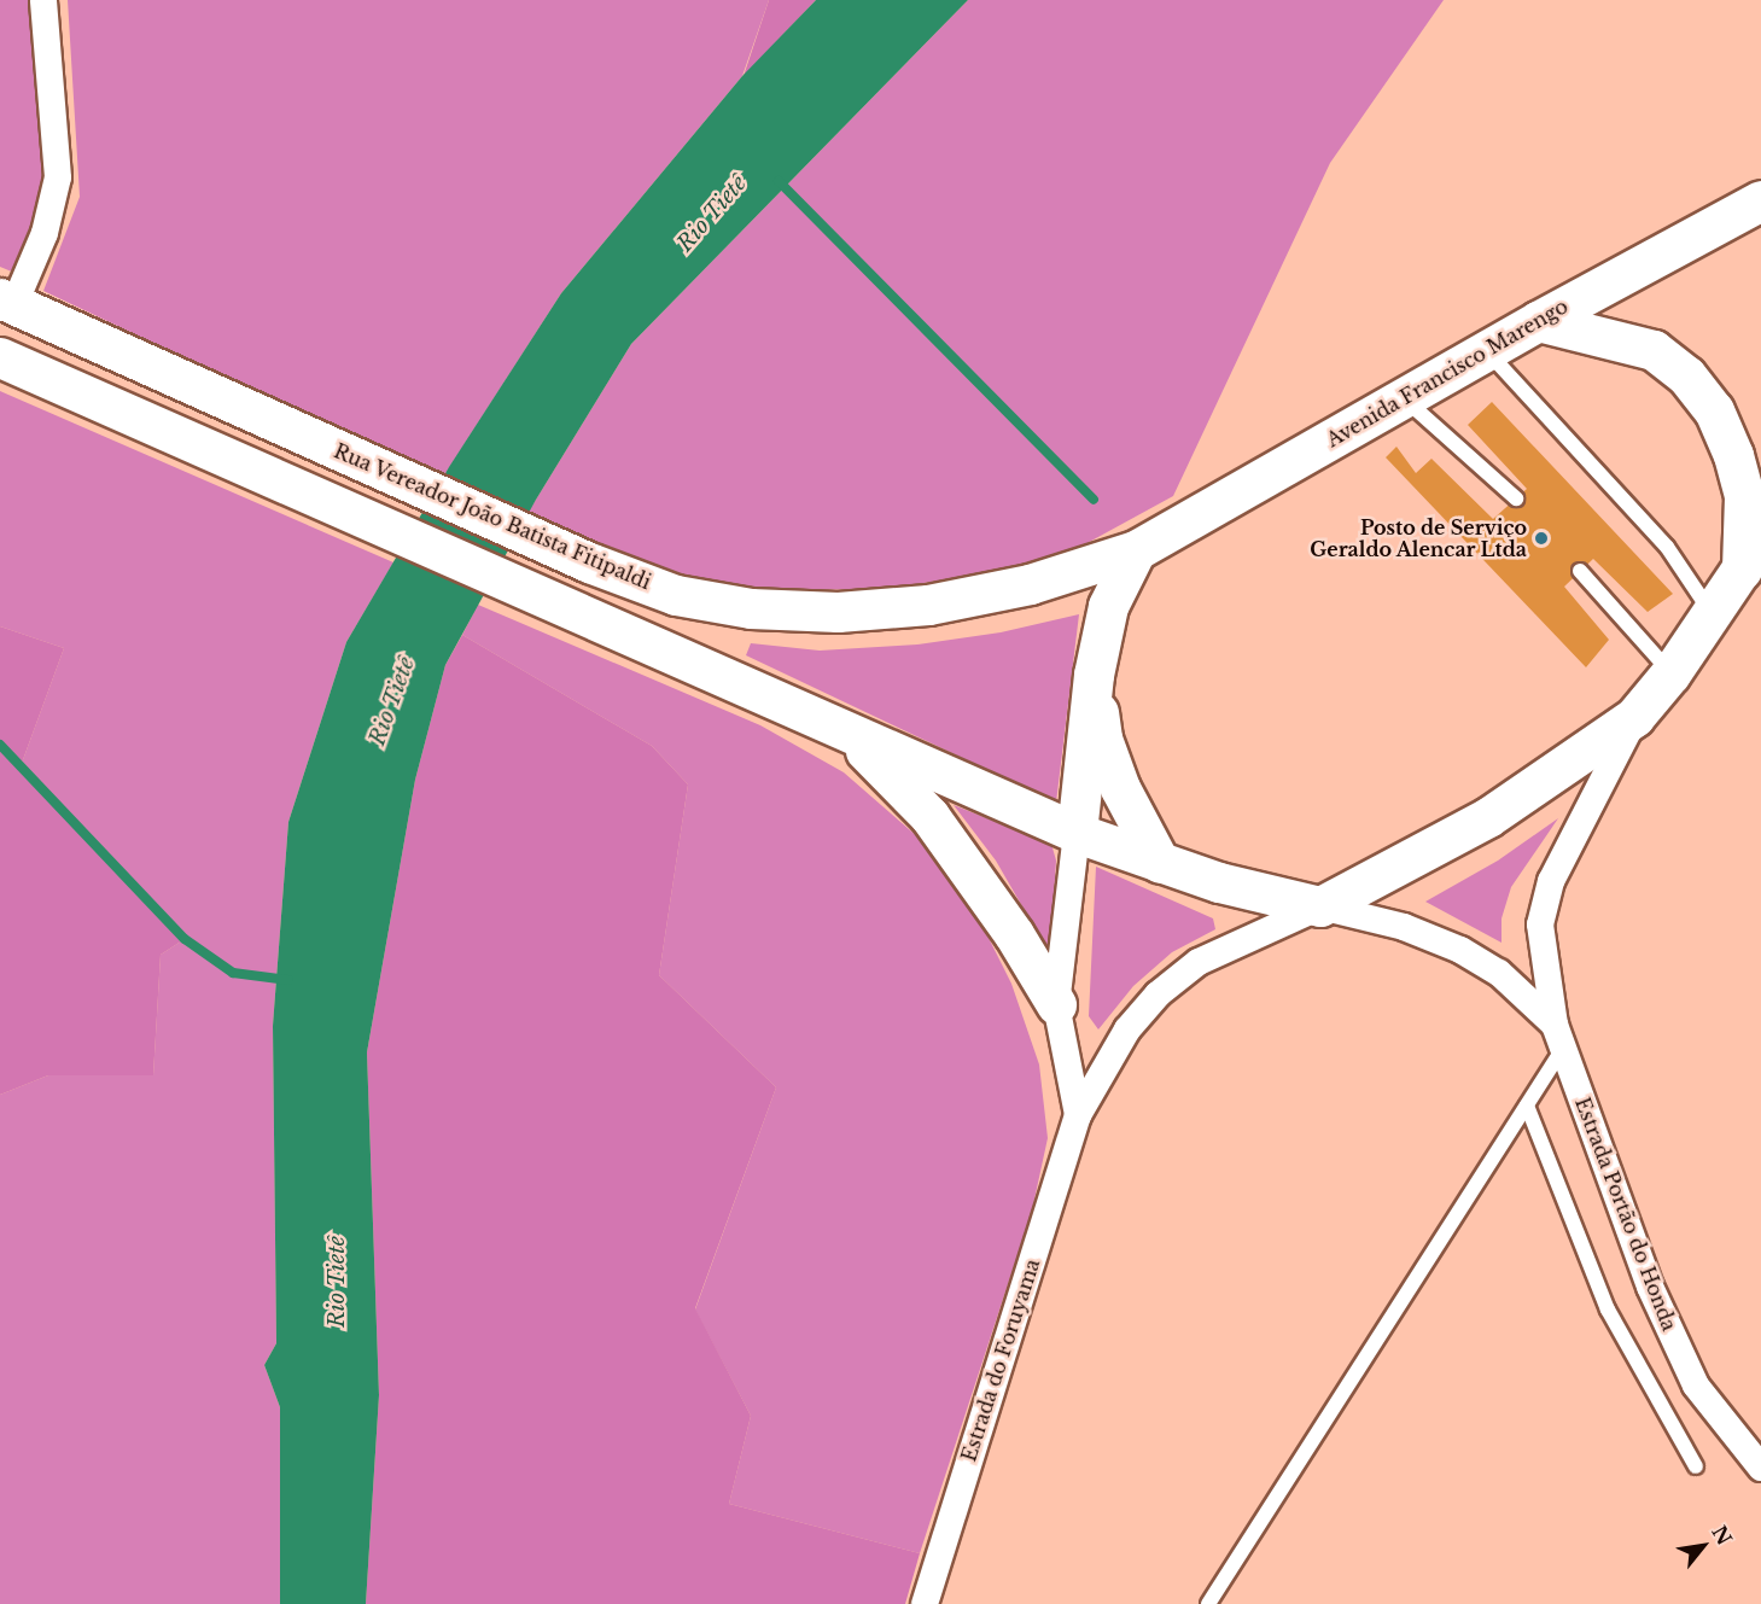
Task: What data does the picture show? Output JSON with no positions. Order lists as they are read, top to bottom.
{
  "streets": {
    "main road": ["Avenida Francisco Marengo", "Rua Vereador João Batista Fitipaldi"],
    "street": ["Estrada Portão do Honda", "Estrada do Foruyama"]
  },
  "crossings": [
    ["Avenida Francisco Marengo", "Rua Vereador João Batista Fitipaldi"]
  ],
  "water": ["Rio Tietê"],
  "places": ["Posto de Serviço Geraldo Alencar Ltda"],
  "north": "top right"
}
